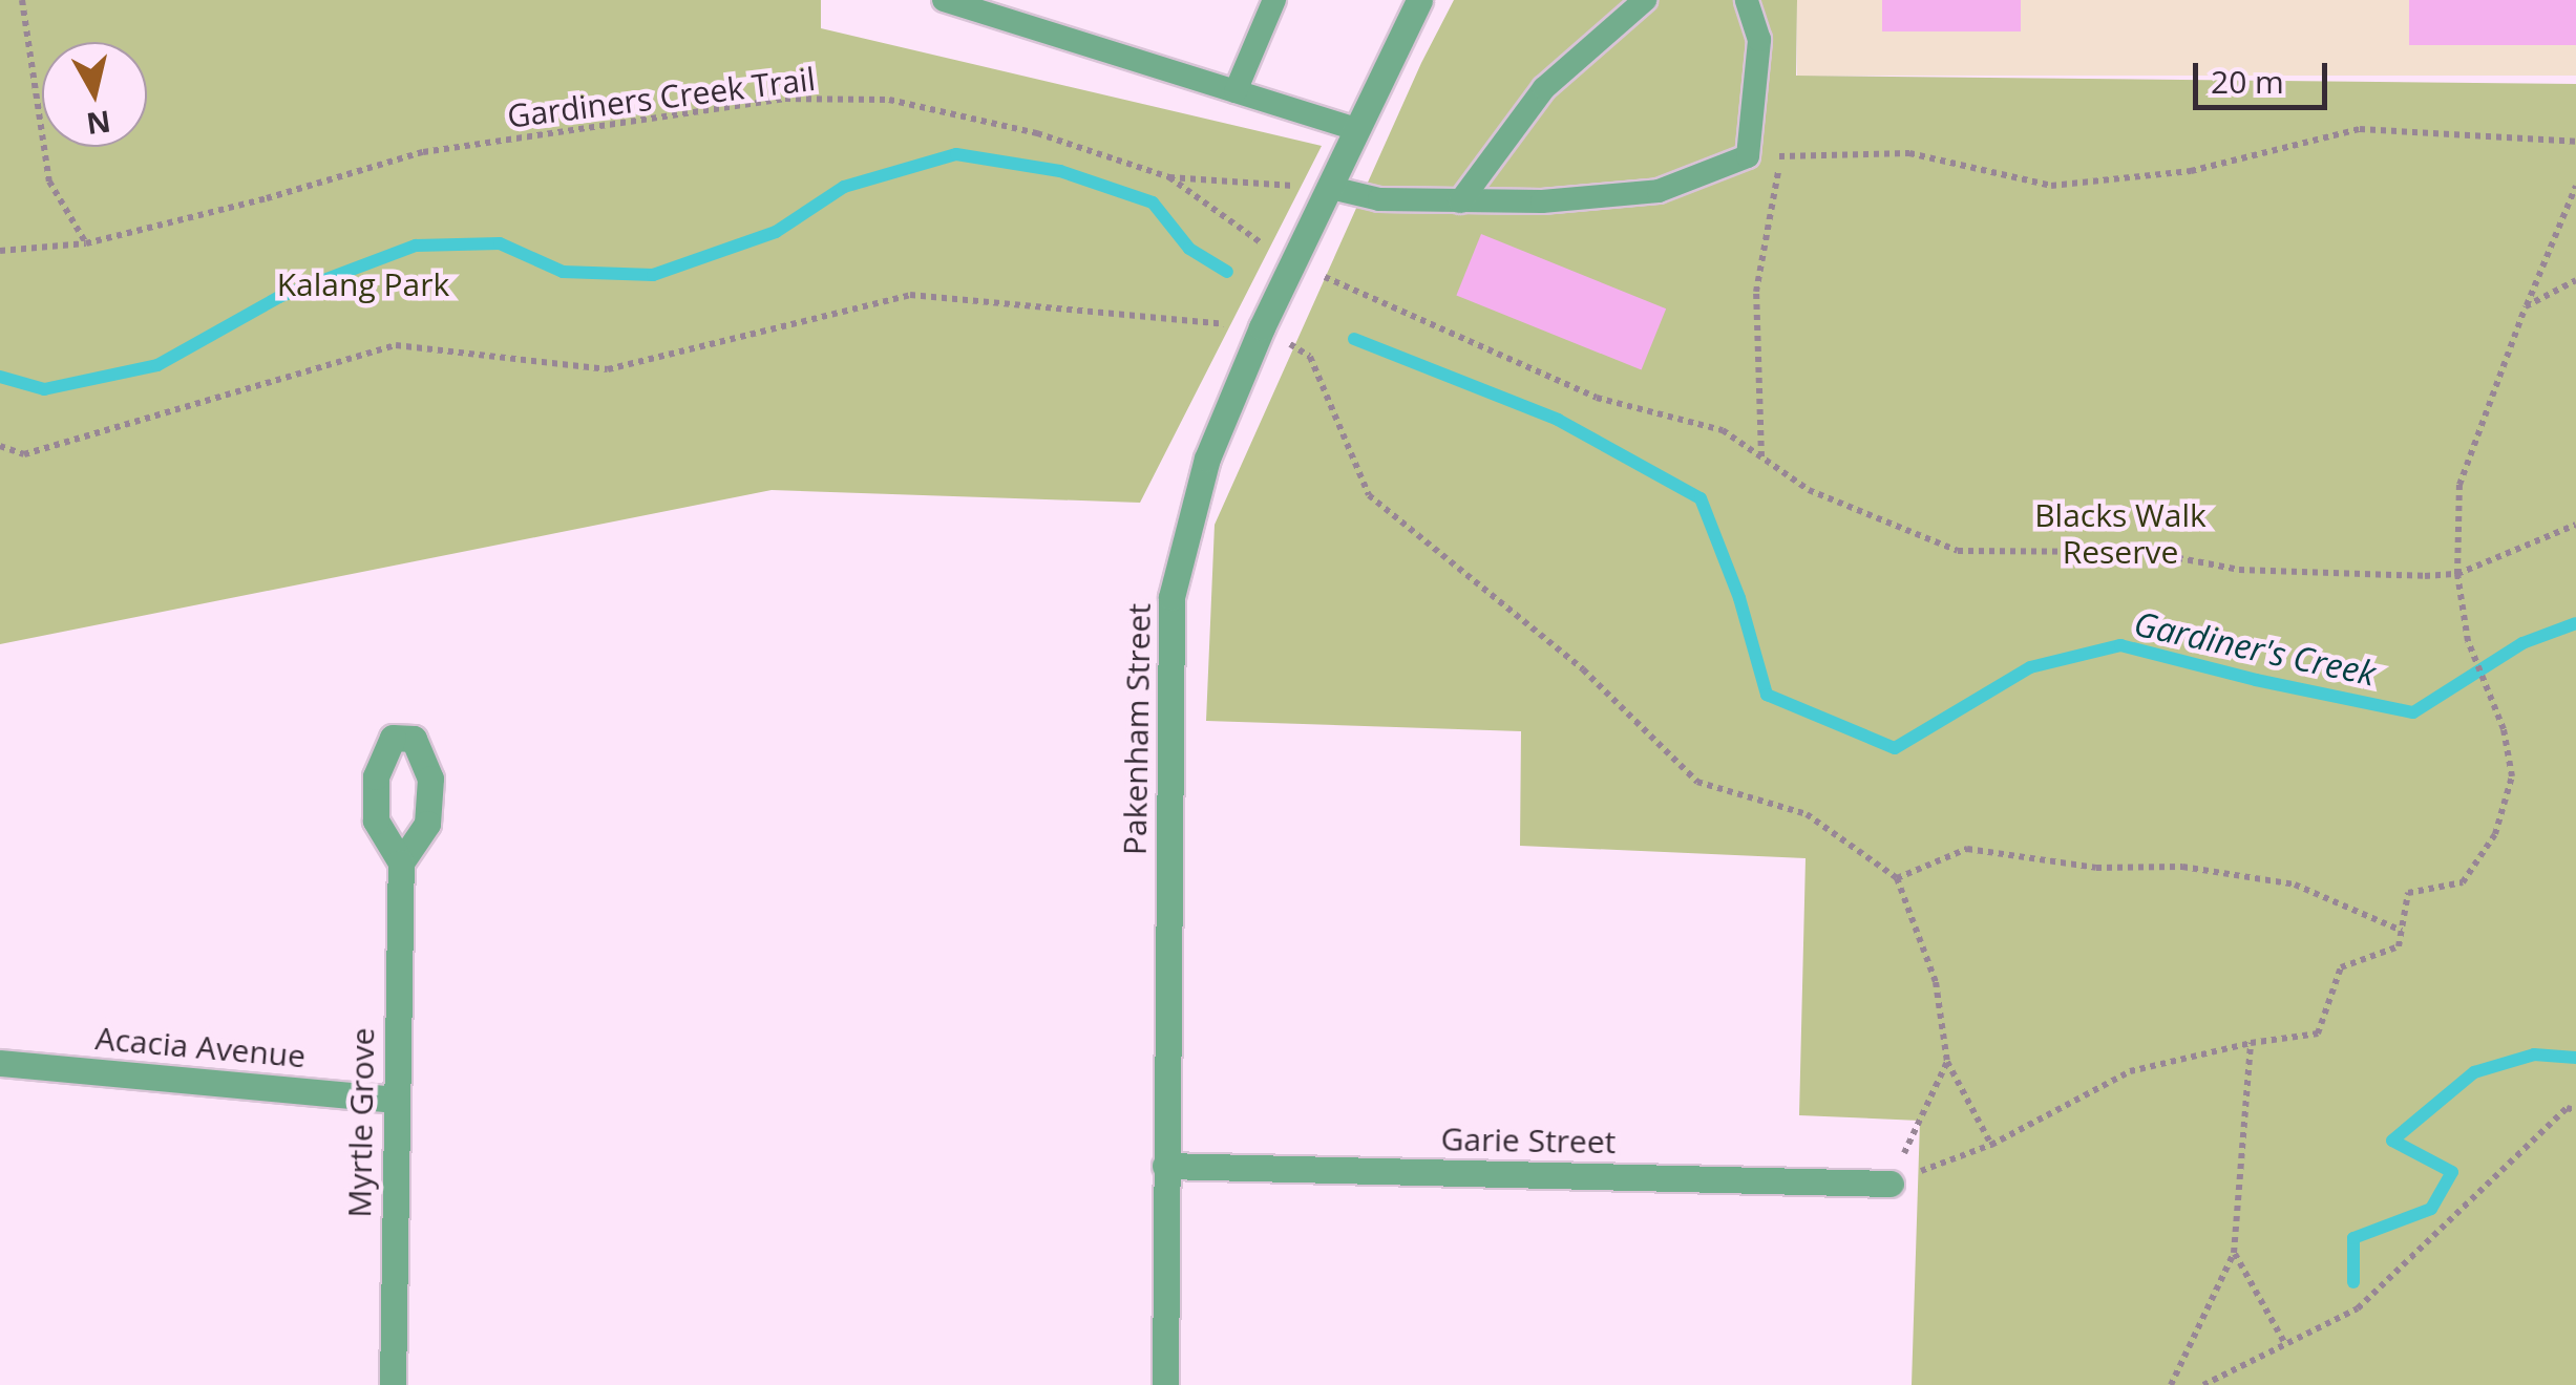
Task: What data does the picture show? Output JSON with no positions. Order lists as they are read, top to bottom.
{
  "streets": {
    "street": [
      "Pakenham Street",
      "Acacia Avenue",
      "Myrtle Grove",
      "Garie Street"
    ],
    "path": ["Gardiners Creek Trail"]
  },
  "crossings": [
    ["Gardiners Creek Trail", "Pakenham Street"],
    ["Pakenham Street", "Garie Street"],
    ["Acacia Avenue", "Myrtle Grove"]
  ],
  "water": ["Gardiner's Creek"],
  "parks": ["Kalang Park", "Blacks Walk Reserve"],
  "scale_bar": "20 m",
  "north": "bottom"
}
